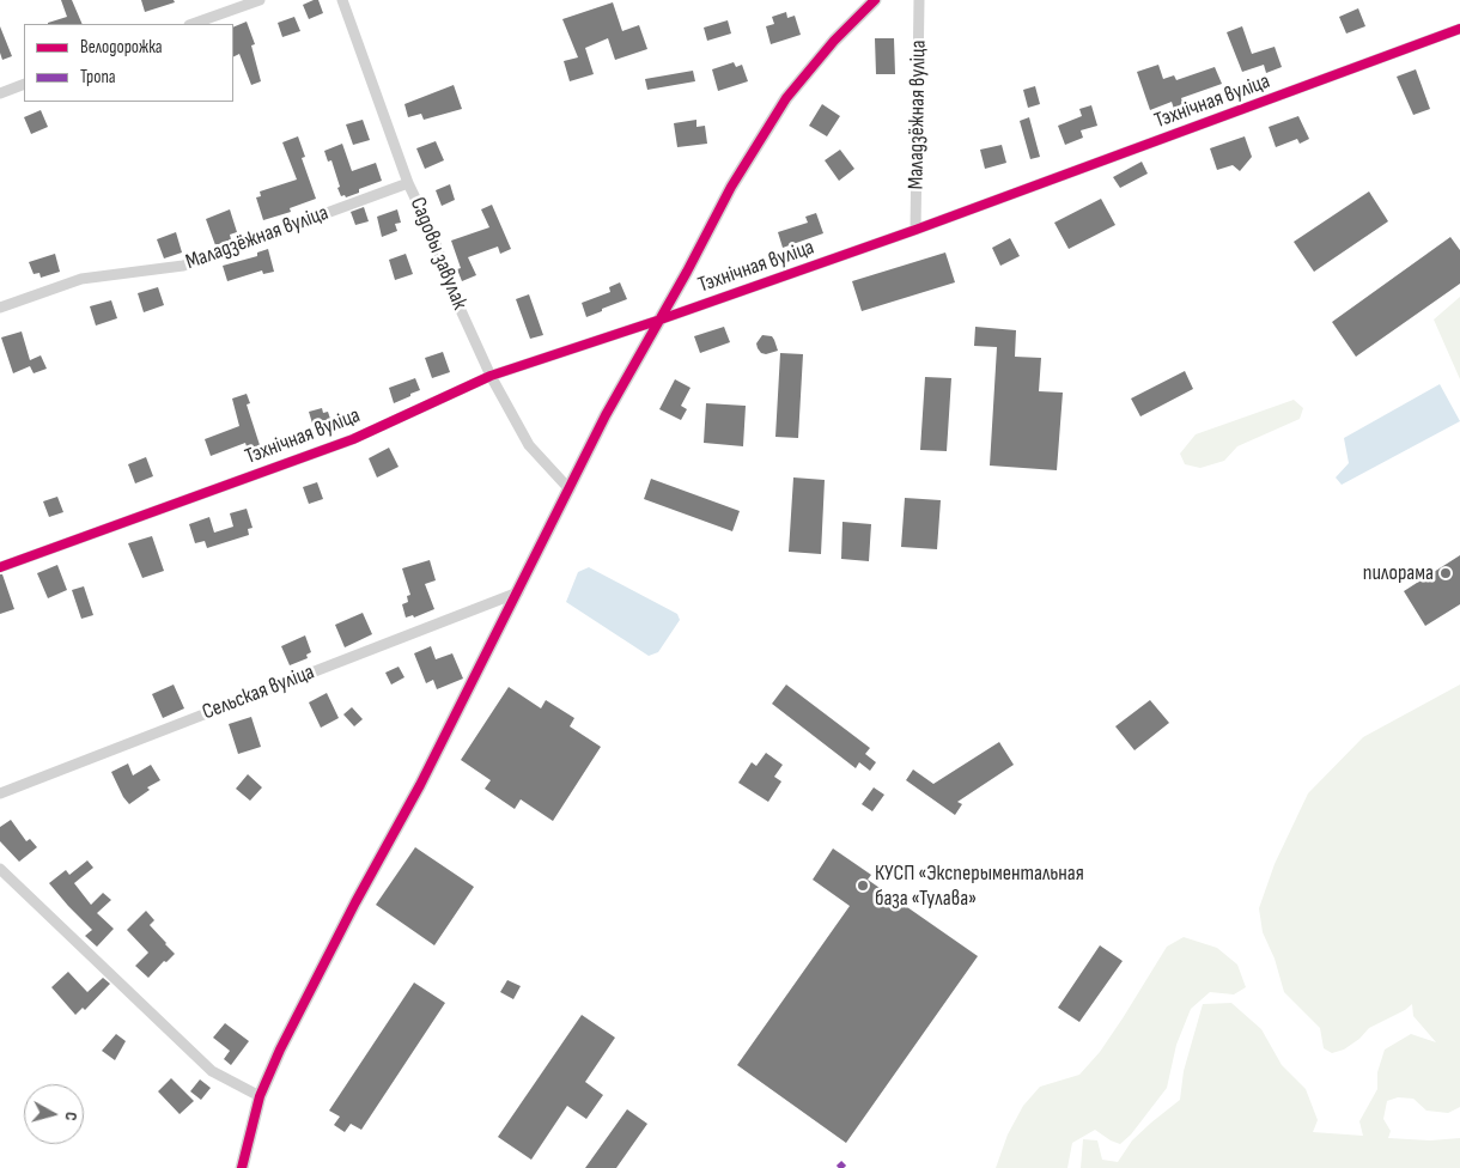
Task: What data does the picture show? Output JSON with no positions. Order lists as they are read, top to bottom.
{
  "streets": {
    "street": [
      "Тэхнічная вуліца",
      "Маладзёжная вуліца",
      "Садовы завулак",
      "Сельская вуліца"
    ]
  },
  "crossings": [
    ["Тэхнічная вуліца", "Маладзёжная вуліца"],
    ["Тэхнічная вуліца", "Садовы завулак"],
    ["Маладзёжная вуліца", "Садовы завулак"]
  ],
  "places": ["пилорама", "КУСП «Эксперыментальная база «Тулава»"],
  "legend": ["Велодорожка", "Тропа"],
  "north": "right"
}
